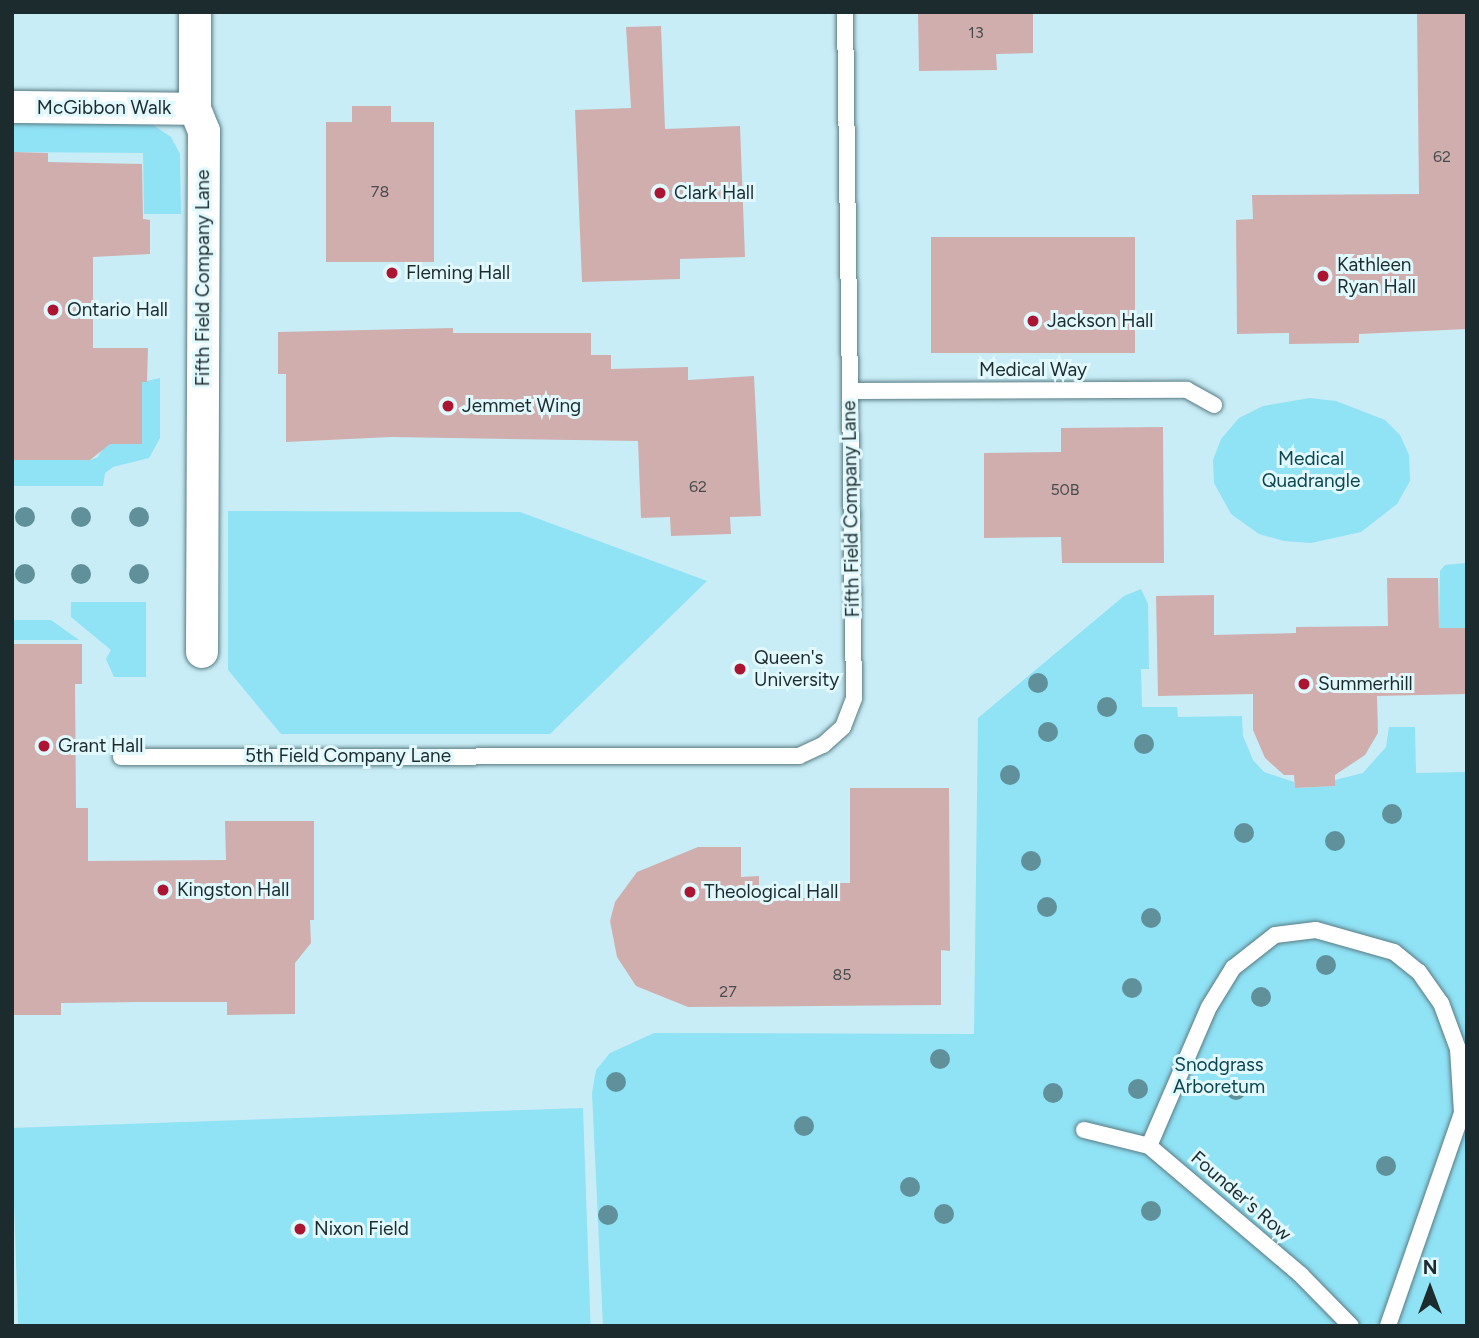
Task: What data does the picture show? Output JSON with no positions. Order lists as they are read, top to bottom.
{
  "streets": {
    "street": ["McGibbon Walk", "Fifth Field Company Lane"],
    "lane": ["Medical Way", "5th Field Company Lane", "Founder's Row"]
  },
  "crossings": [
    ["McGibbon Walk", "Fifth Field Company Lane"],
    ["Fifth Field Company Lane", "Medical Way"],
    ["Fifth Field Company Lane", "5th Field Company Lane"]
  ],
  "parks": ["Medical Quadrangle", "Snodgrass Arboretum"],
  "places": [
    "Clark Hall",
    "Fleming Hall",
    "Kathleen Ryan Hall",
    "Ontario Hall",
    "Jackson Hall",
    "Jemmet Wing",
    "Queen's University",
    "Summerhill",
    "Grant Hall",
    "Kingston Hall",
    "Theological Hall",
    "Nixon Field"
  ],
  "house_numbers": [
    "13",
    "62",
    "78",
    "62",
    "50B",
    "85",
    "27"
  ],
  "north": "top"
}
